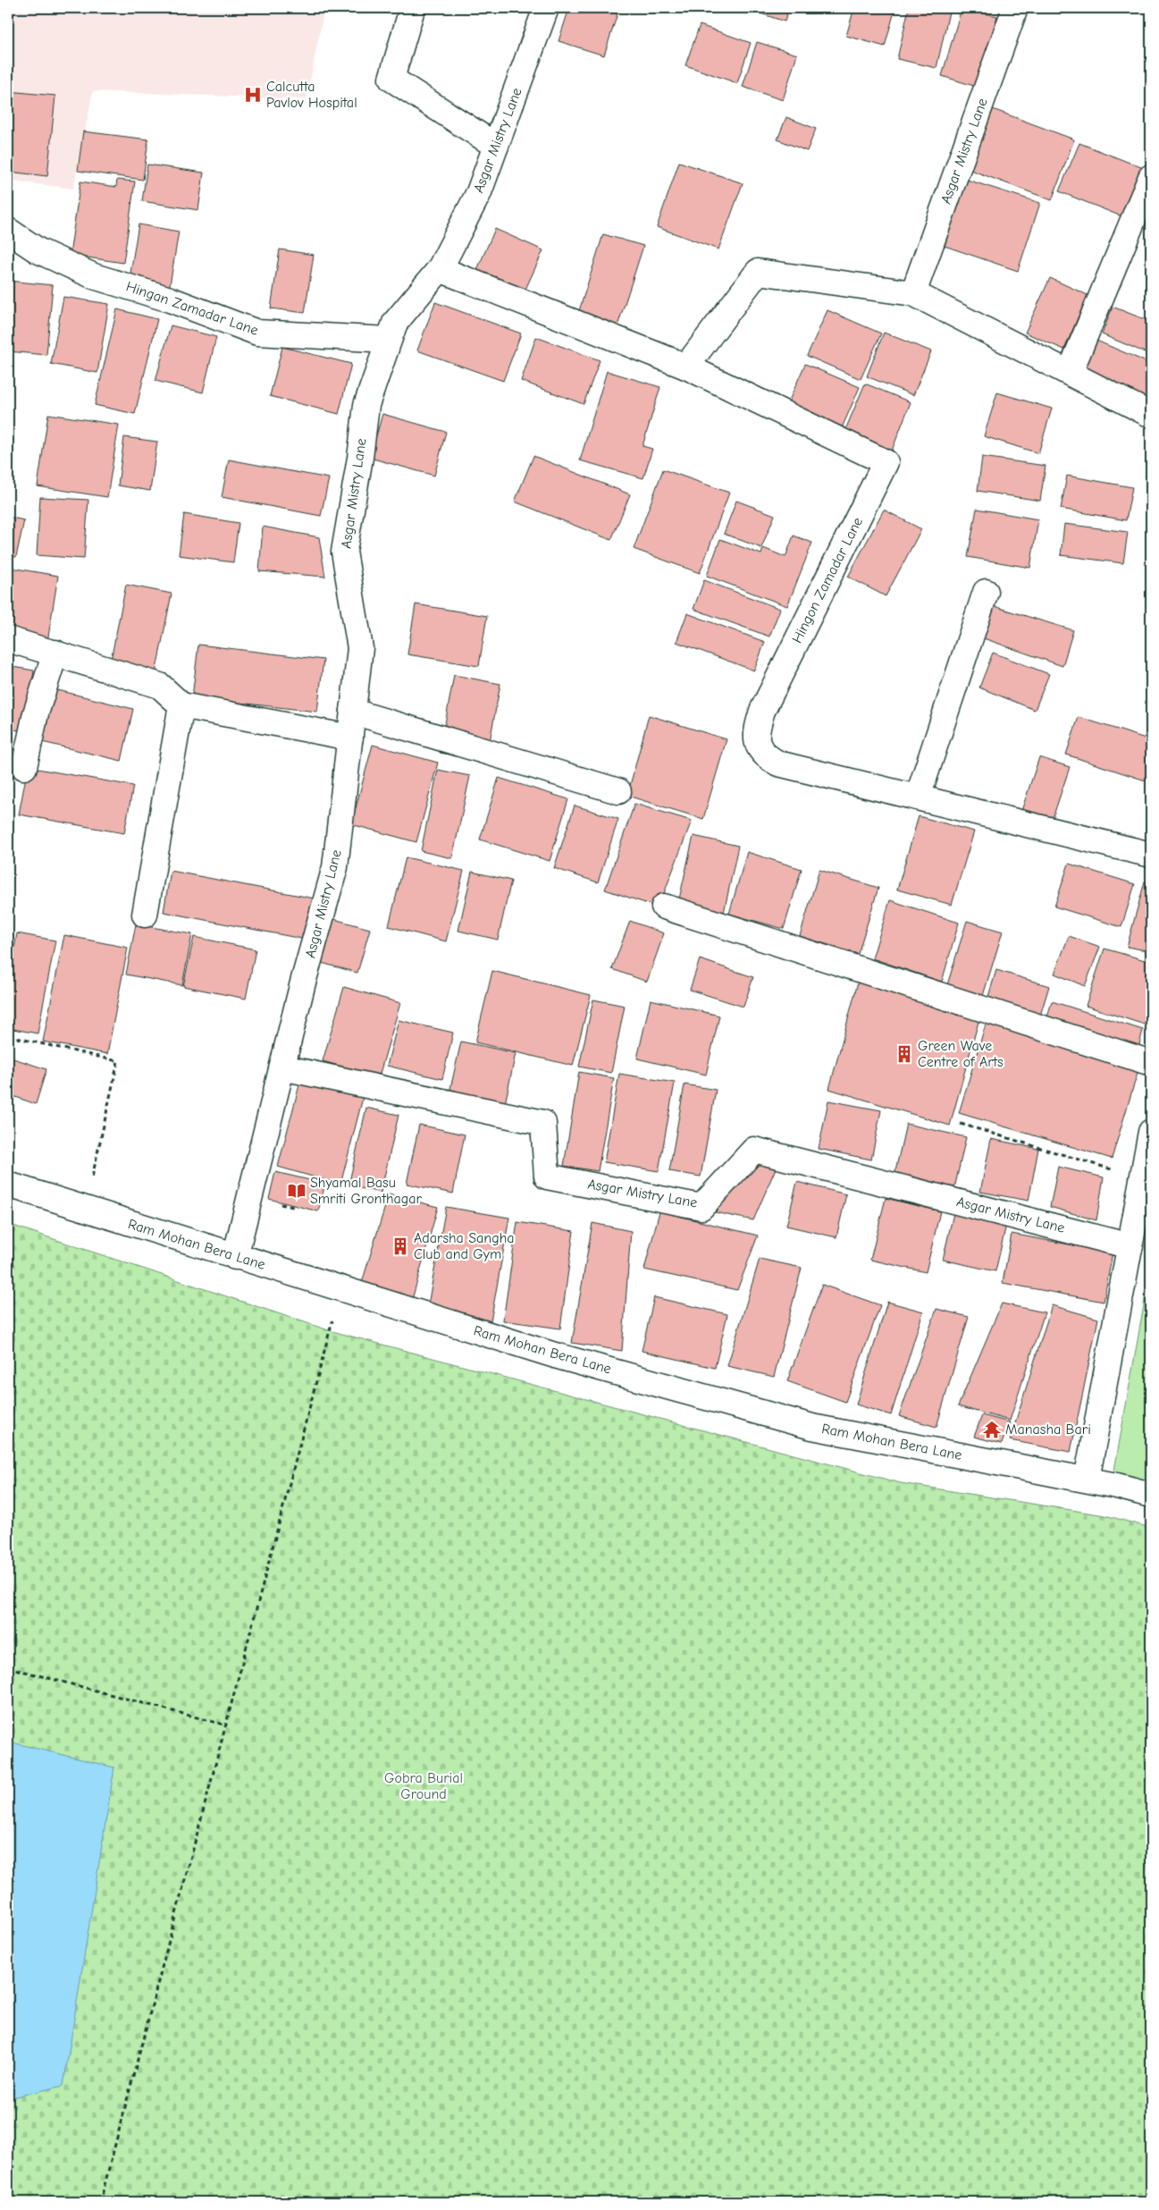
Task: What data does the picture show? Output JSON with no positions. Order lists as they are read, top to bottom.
{
  "streets": {
    "street": [
      "Asgar Mistry Lane",
      "Hingan Zamadar Lane",
      "Hingon Zamadar Lane",
      "Ram Mohan Bera Lane"
    ]
  },
  "crossings": [
    ["Asgar Mistry Lane", "Hingan Zamadar Lane"],
    ["Asgar Mistry Lane", "Ram Mohan Bera Lane"]
  ],
  "parks": ["Gobra Burial Ground"],
  "places": {
    "hospital": ["Calcutta Pavlov Hospital"],
    "building": ["Green Wave Centre of Arts", "Adarsha Sangha Club and Gym"],
    "library": ["Shyamal Basu Smriti Gronthagar"],
    "temple": ["Manasha Bari"]
  }
}
